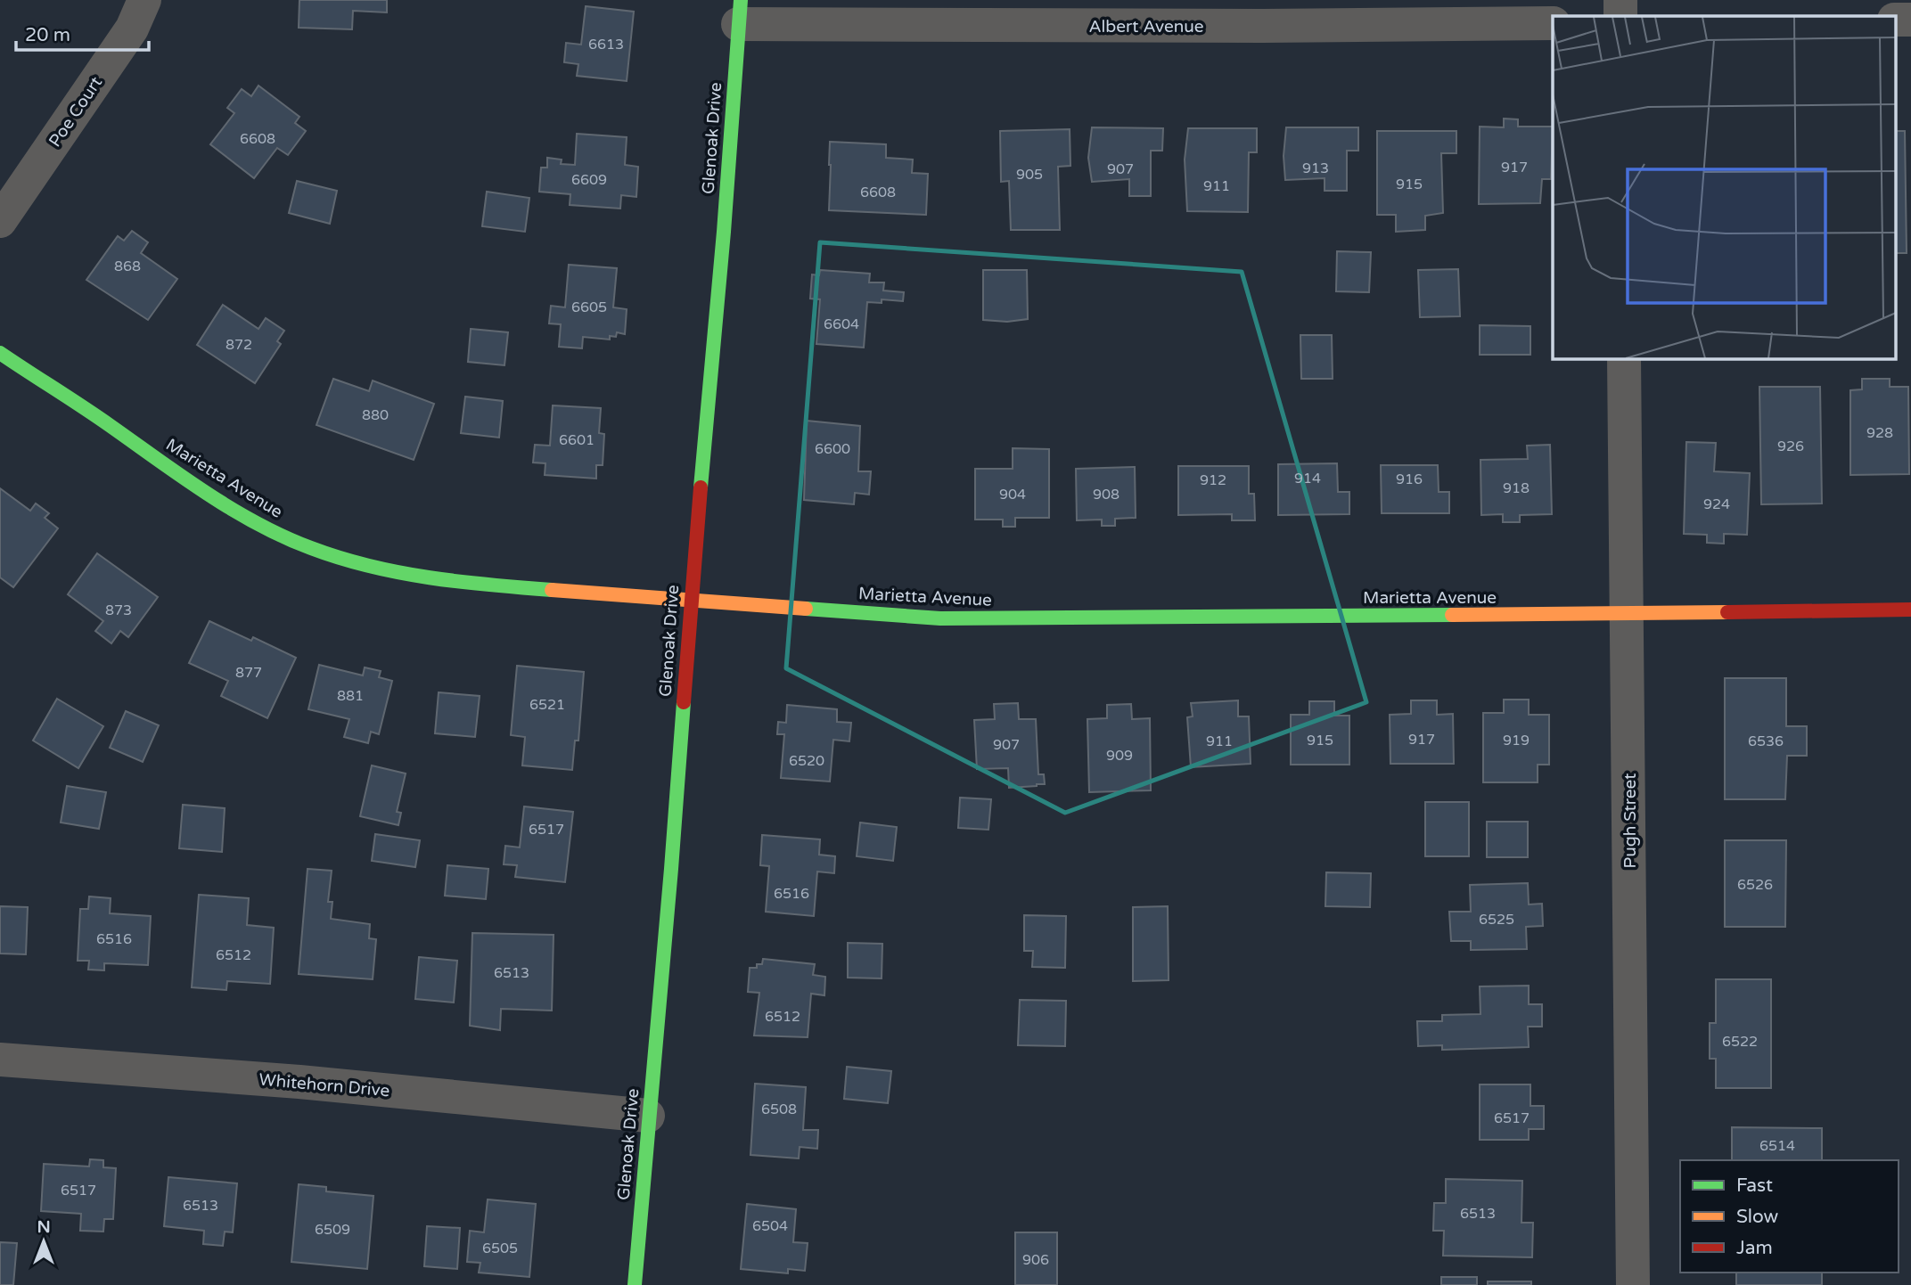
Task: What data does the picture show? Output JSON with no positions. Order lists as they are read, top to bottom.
{
  "streets": {
    "street": [
      "Albert Avenue",
      "Poe Court",
      "Glenoak Drive",
      "Marietta Avenue",
      "Pugh Street",
      "Whitehorn Drive"
    ]
  },
  "crossings": [
    ["Albert Avenue", "Glenoak Drive"],
    ["Glenoak Drive", "Marietta Avenue"],
    ["Glenoak Drive", "Whitehorn Drive"],
    ["Marietta Avenue", "Pugh Street"]
  ],
  "house_numbers": [
    "6613",
    "6608",
    "917",
    "913",
    "907",
    "905",
    "6609",
    "915",
    "911",
    "6608",
    "868",
    "6605",
    "6604",
    "872",
    "880",
    "928",
    "6601",
    "926",
    "6600",
    "914",
    "916",
    "912",
    "918",
    "904",
    "908",
    "924",
    "873",
    "877",
    "881",
    "6521",
    "917",
    "915",
    "919",
    "911",
    "6536",
    "907",
    "909",
    "6520",
    "6517",
    "6526",
    "6516",
    "6525",
    "6516",
    "6512",
    "6513",
    "6512",
    "6522",
    "6508",
    "6517",
    "6514",
    "6517",
    "6513",
    "6513",
    "6504",
    "6509",
    "6505",
    "906"
  ],
  "legend": ["Fast", "Slow", "Jam"],
  "scale_bar": "20 m",
  "north": "top"
}
